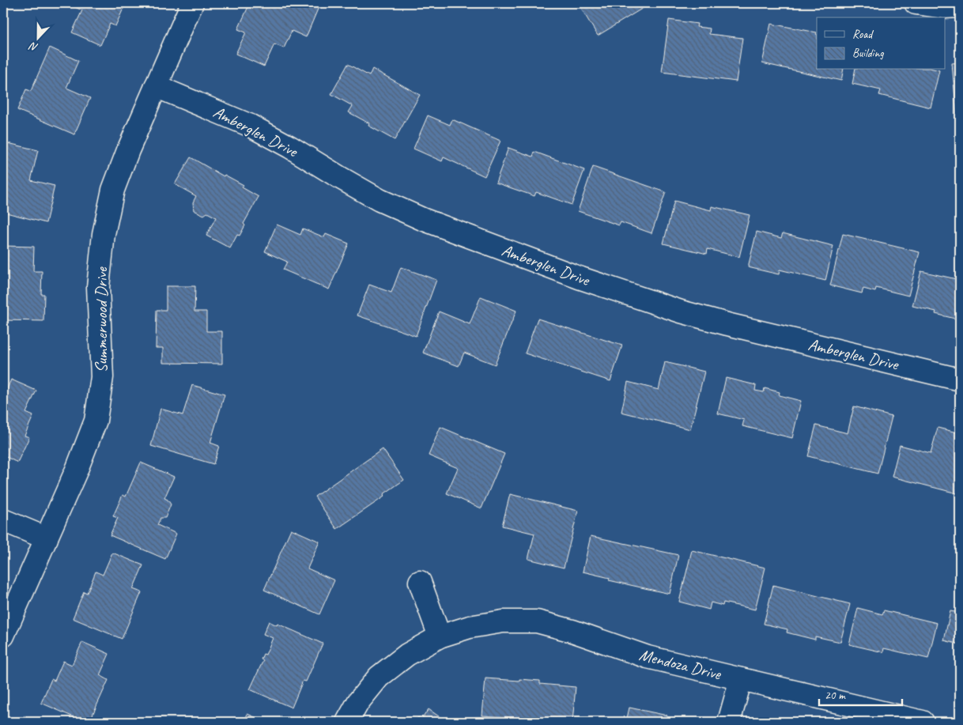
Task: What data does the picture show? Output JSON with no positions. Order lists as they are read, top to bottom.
{
  "streets": {
    "street": ["Amberglen Drive", "Summerwood Drive", "Mendoza Drive"]
  },
  "crossings": [
    ["Amberglen Drive", "Summerwood Drive"]
  ],
  "legend": ["Road", "Building"],
  "scale_bar": "20 m",
  "north": "bottom"
}
